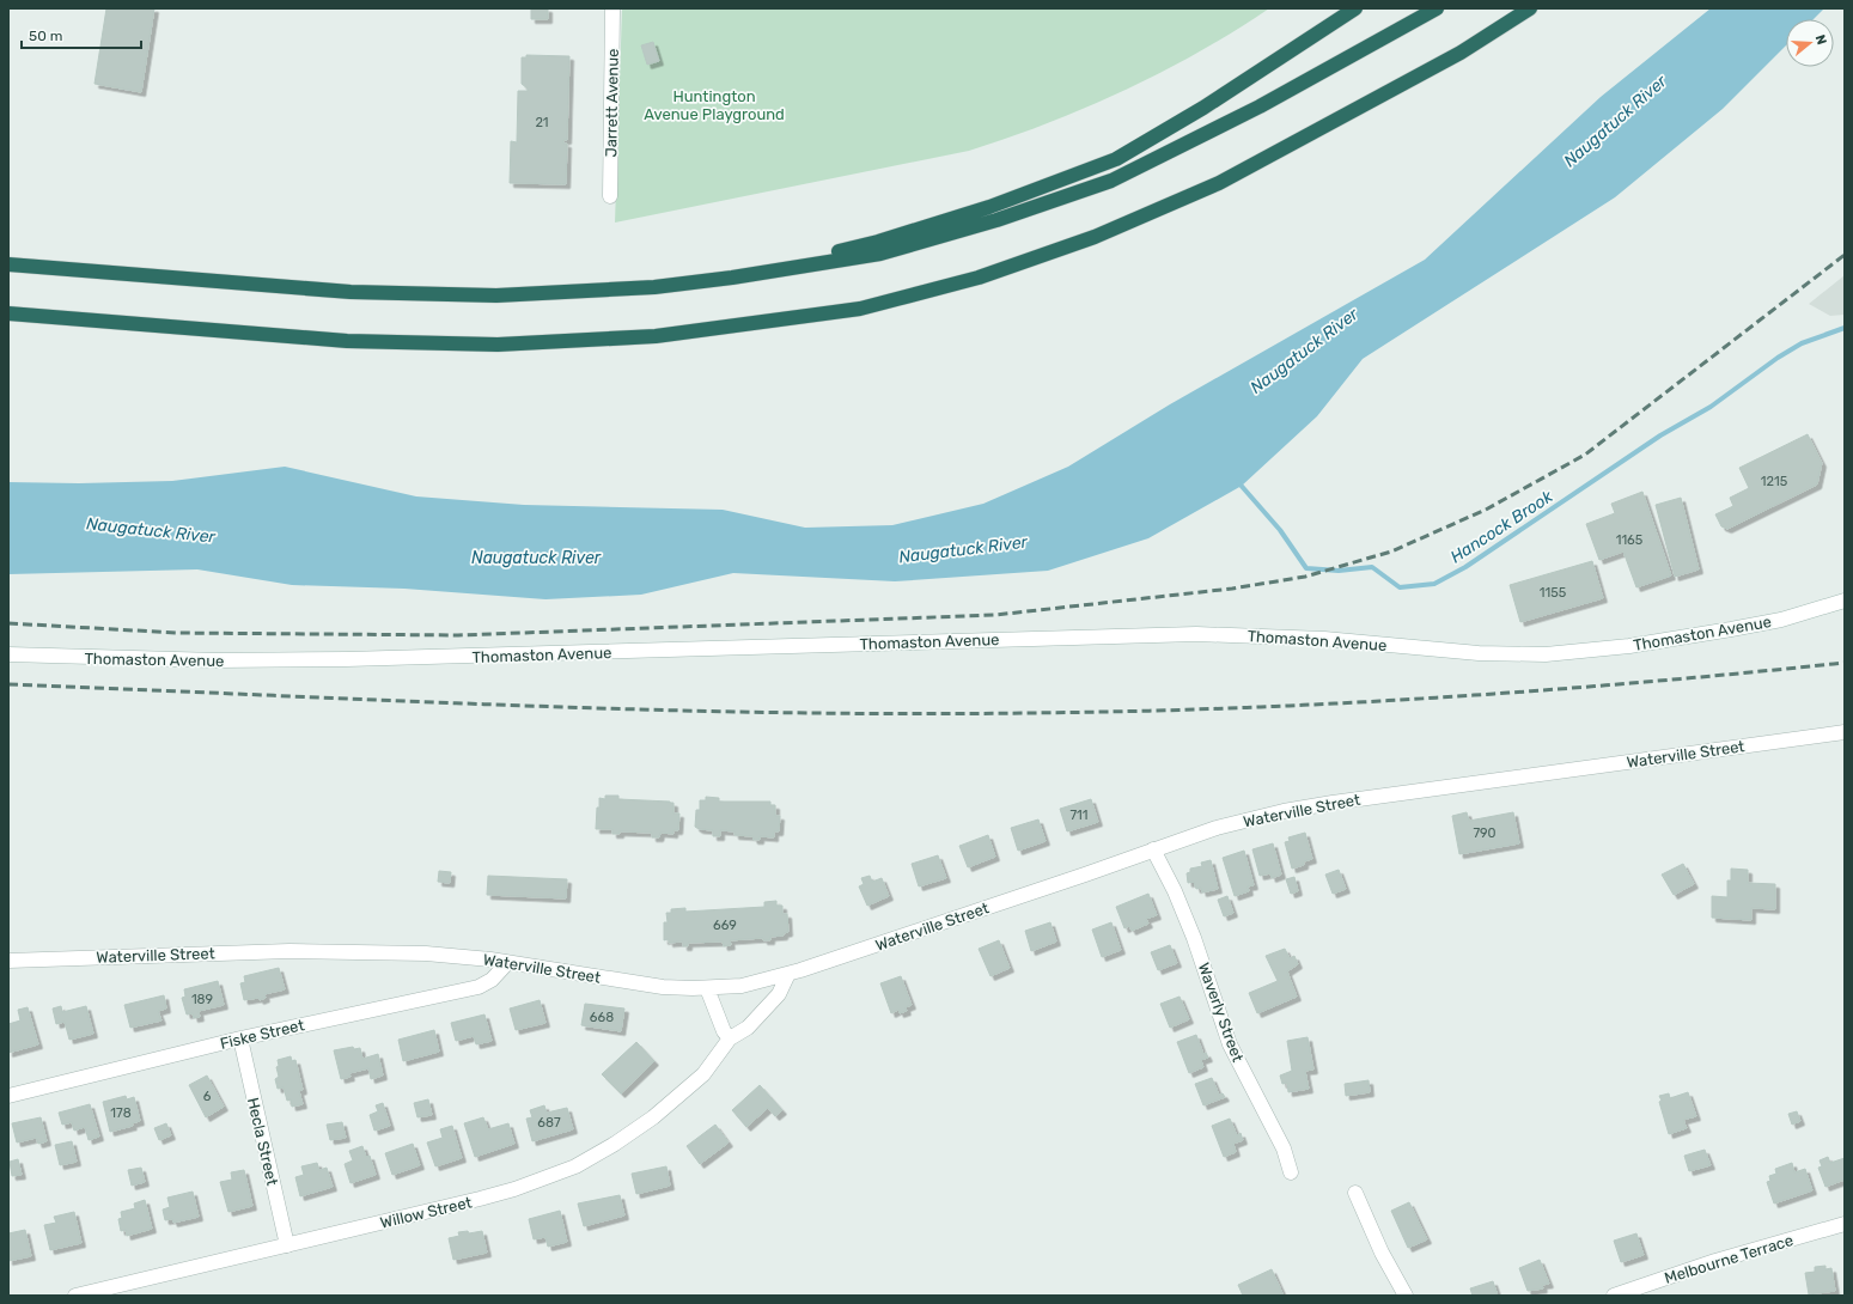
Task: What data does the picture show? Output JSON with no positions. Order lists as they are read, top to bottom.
{
  "streets": {
    "street": [
      "Jarrett Avenue",
      "Thomaston Avenue",
      "Waterville Street",
      "Waverly Street",
      "Fiske Street",
      "Hecla Street",
      "Willow Street",
      "Melbourne Terrace"
    ]
  },
  "crossings": [
    ["Waterville Street", "Waverly Street"],
    ["Waterville Street", "Fiske Street"],
    ["Waterville Street", "Willow Street"],
    ["Fiske Street", "Hecla Street"],
    ["Hecla Street", "Willow Street"]
  ],
  "water": ["Naugatuck River", "Hancock Brook"],
  "parks": ["Huntington Avenue Playground"],
  "house_numbers": [
    "21",
    "1215",
    "1165",
    "1155",
    "711",
    "790",
    "669",
    "189",
    "668",
    "6",
    "178",
    "687"
  ],
  "scale_bar": "50 m",
  "north": "right"
}
